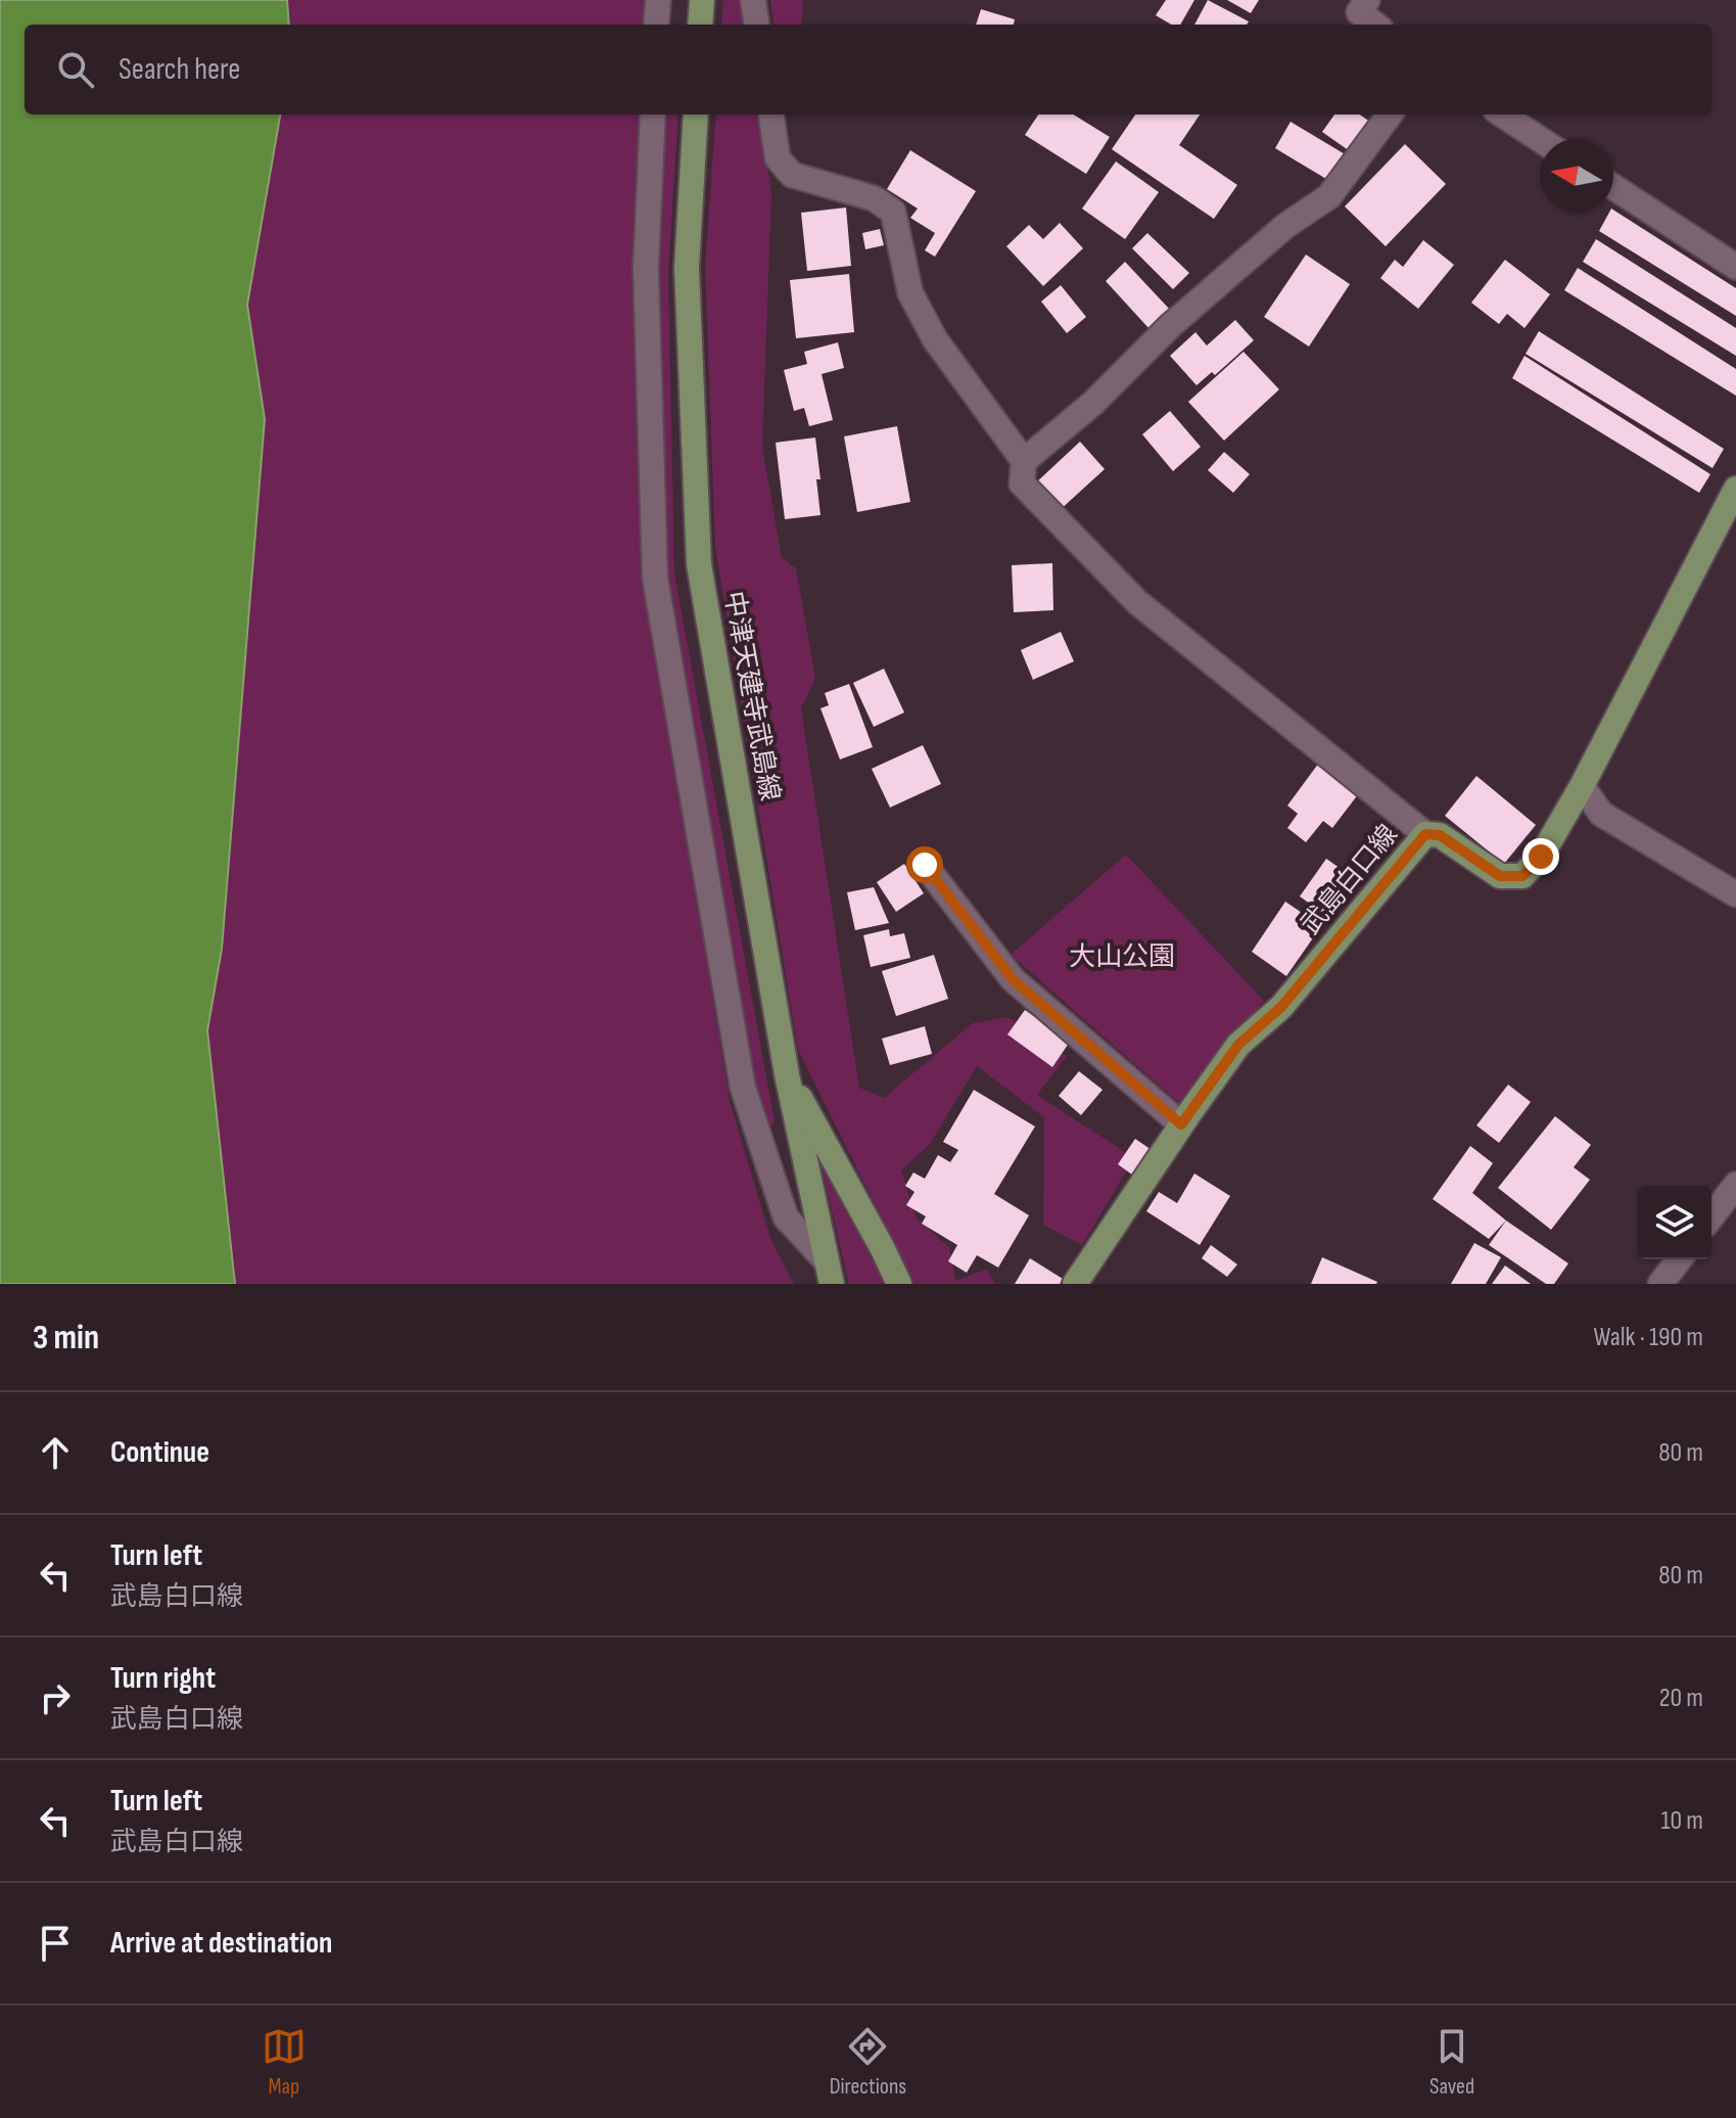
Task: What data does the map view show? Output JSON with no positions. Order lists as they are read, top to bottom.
{
  "streets": {
    "main road": ["中津天建寺武島線", "武島白口線"]
  },
  "parks": ["大山公園"],
  "north": "left",
  "page": {
    "search": "Search here",
    "heading": ["3 min", "Walk · 190 m"],
    "list": [
      ["Continue", "80 m"],
      ["Turn left", "武島白口線", "80 m"],
      ["Turn right", "武島白口線", "20 m"],
      ["Turn left", "武島白口線", "10 m"],
      "Arrive at destination"
    ],
    "nav": ["Map", "Directions", "Saved"]
  }
}
